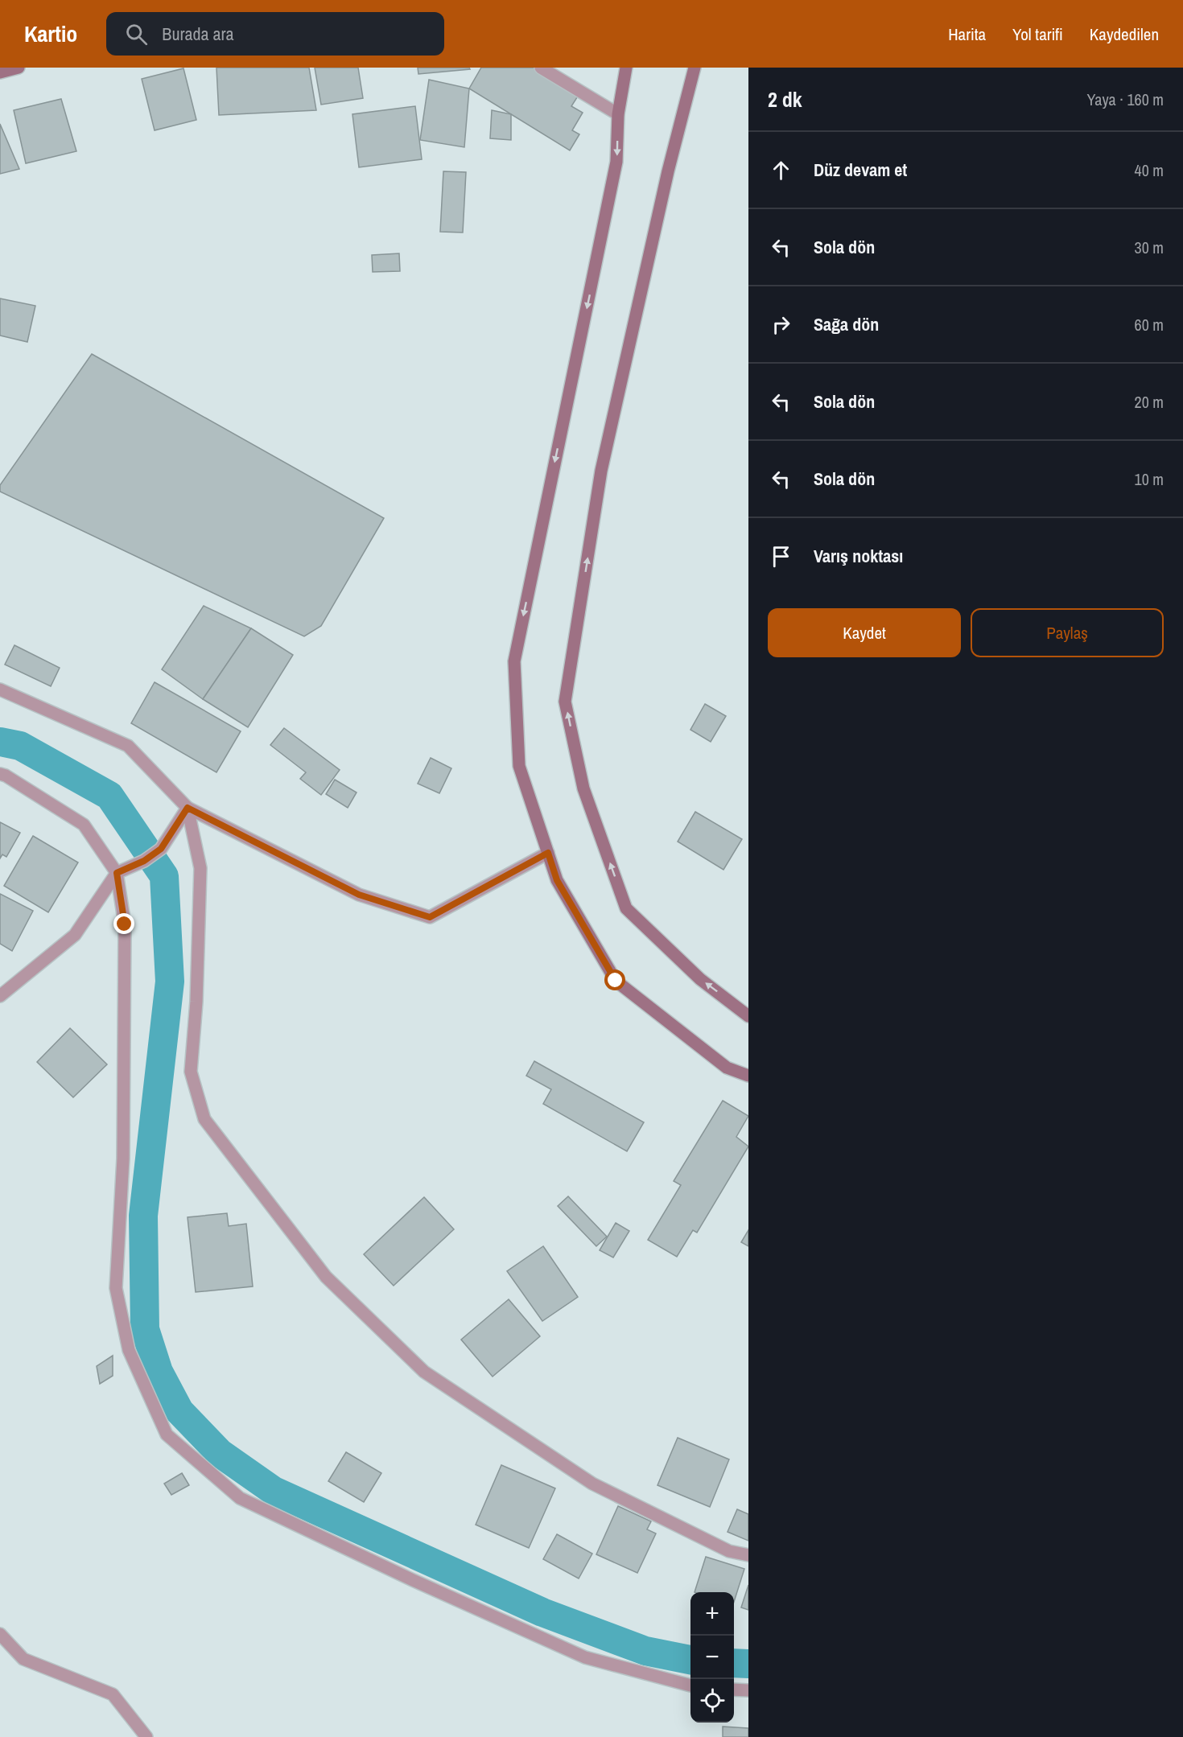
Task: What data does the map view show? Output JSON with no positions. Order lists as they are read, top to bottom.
{
  "page": {
    "header": "Kartio",
    "search": "Burada ara",
    "nav": ["Harita", "Yol tarifi", "Kaydedilen"],
    "heading": ["2 dk", "Yaya · 160 m"],
    "list": [
      ["Düz devam et", "40 m"],
      ["Sola dön", "30 m"],
      ["Sağa dön", "60 m"],
      ["Sola dön", "20 m"],
      ["Sola dön", "10 m"],
      "Varış noktası"
    ],
    "buttons": ["Kaydet", "Paylaş"],
    "map_buttons": ["+", "−"]
  }
}
